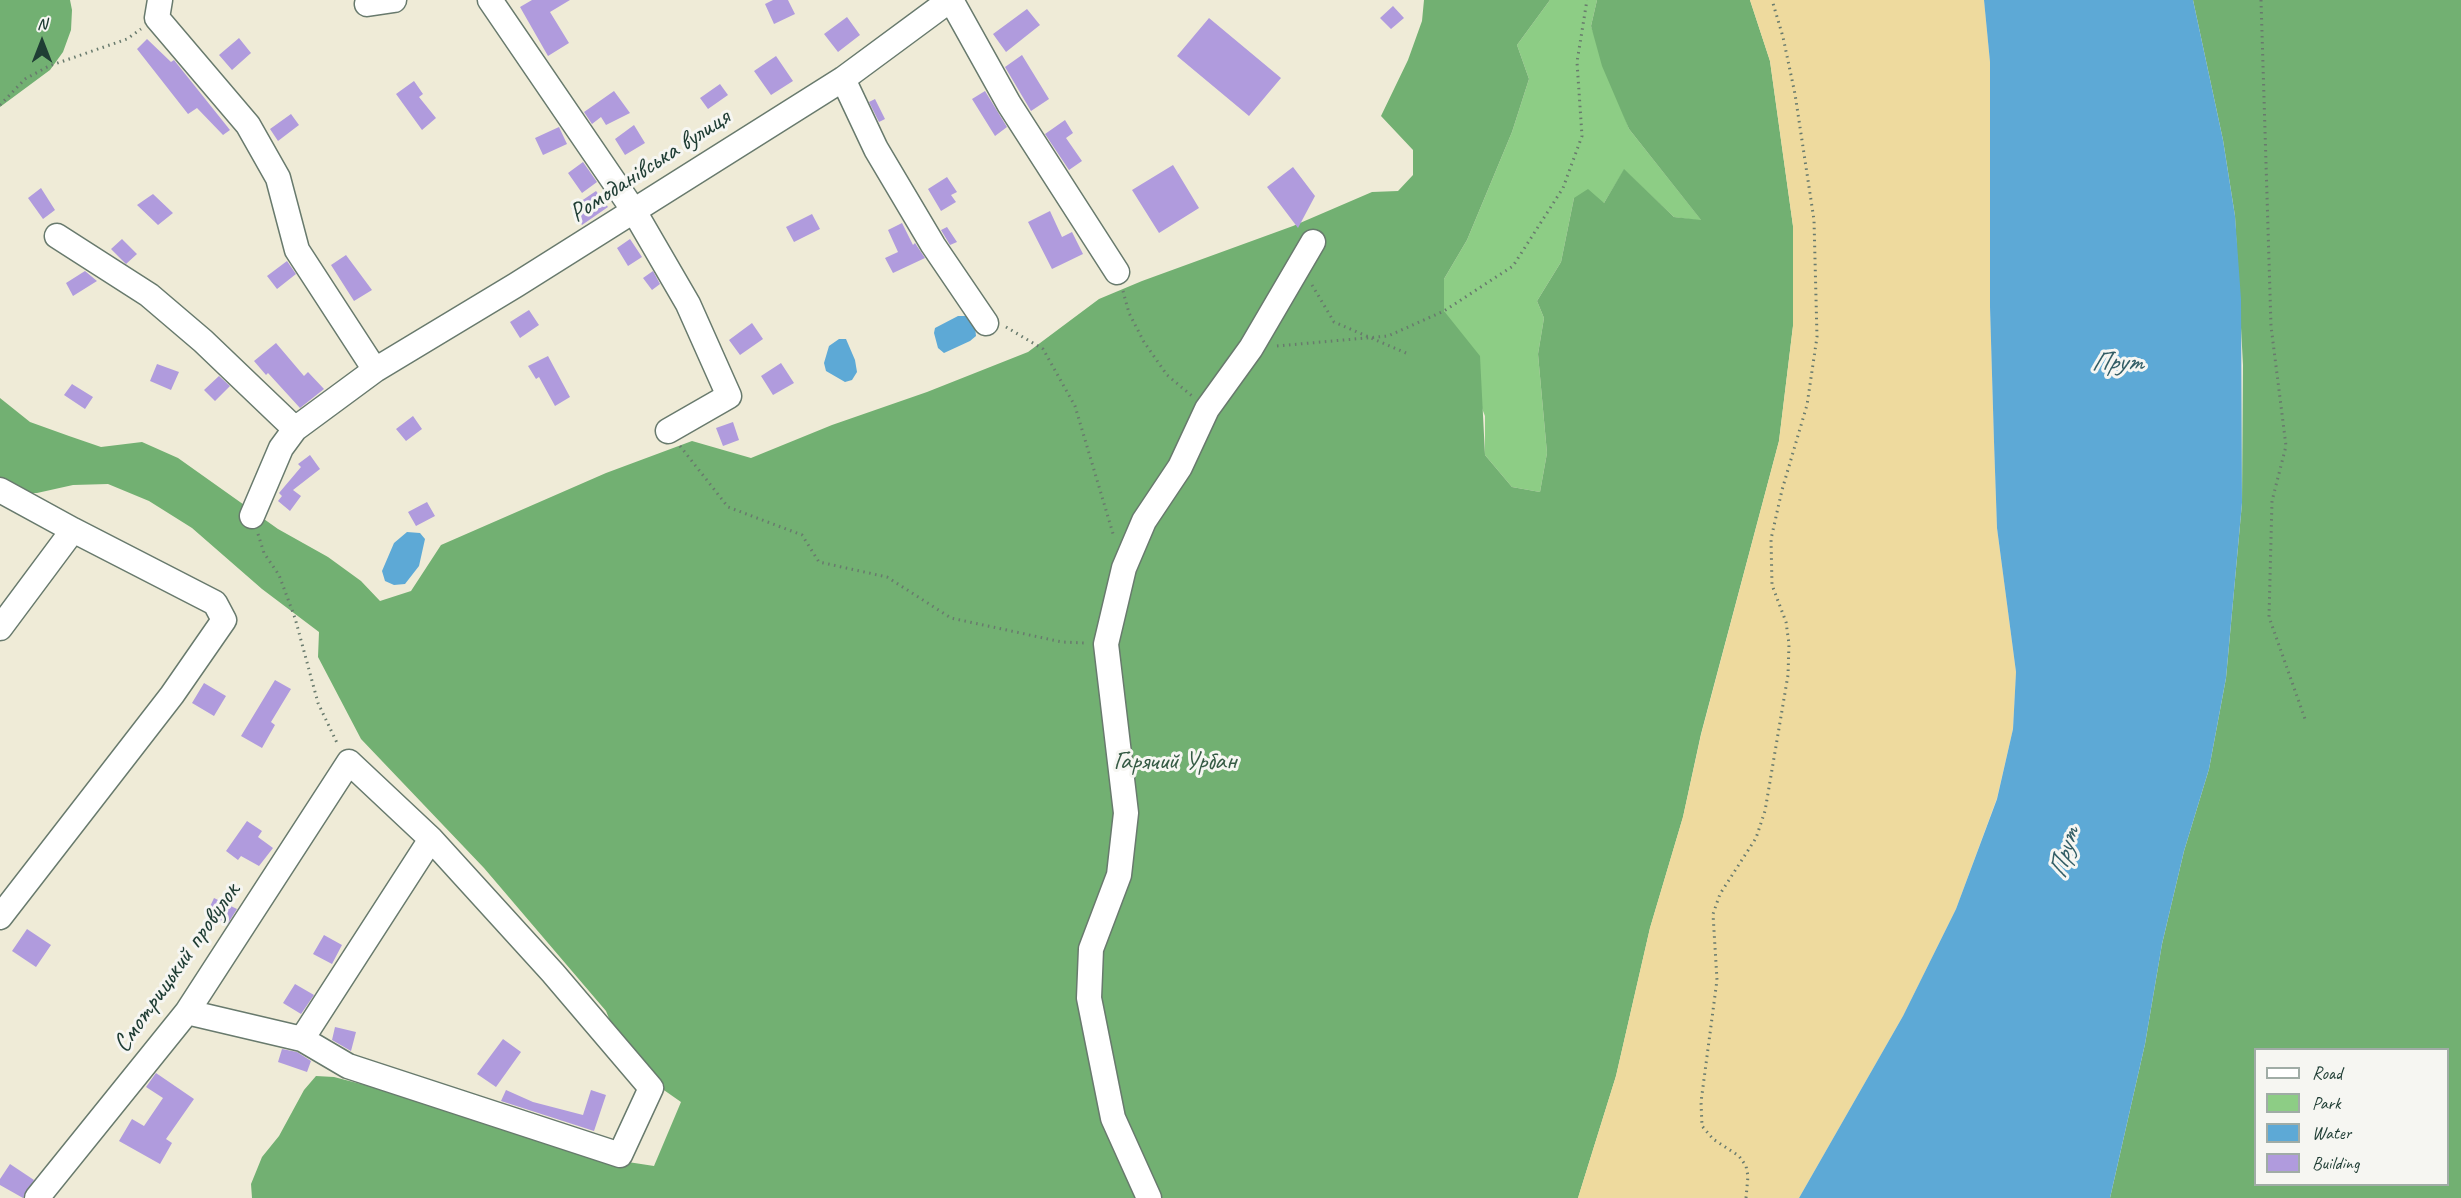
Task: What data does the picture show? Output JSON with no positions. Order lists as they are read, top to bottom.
{
  "streets": {
    "street": ["Ромоданівська вулиця", "Смотрицький провулок"]
  },
  "water": ["Прут"],
  "parks": ["Гарячий Урбан"],
  "legend": [
    "Road",
    "Park",
    "Water",
    "Building"
  ],
  "north": "top"
}
